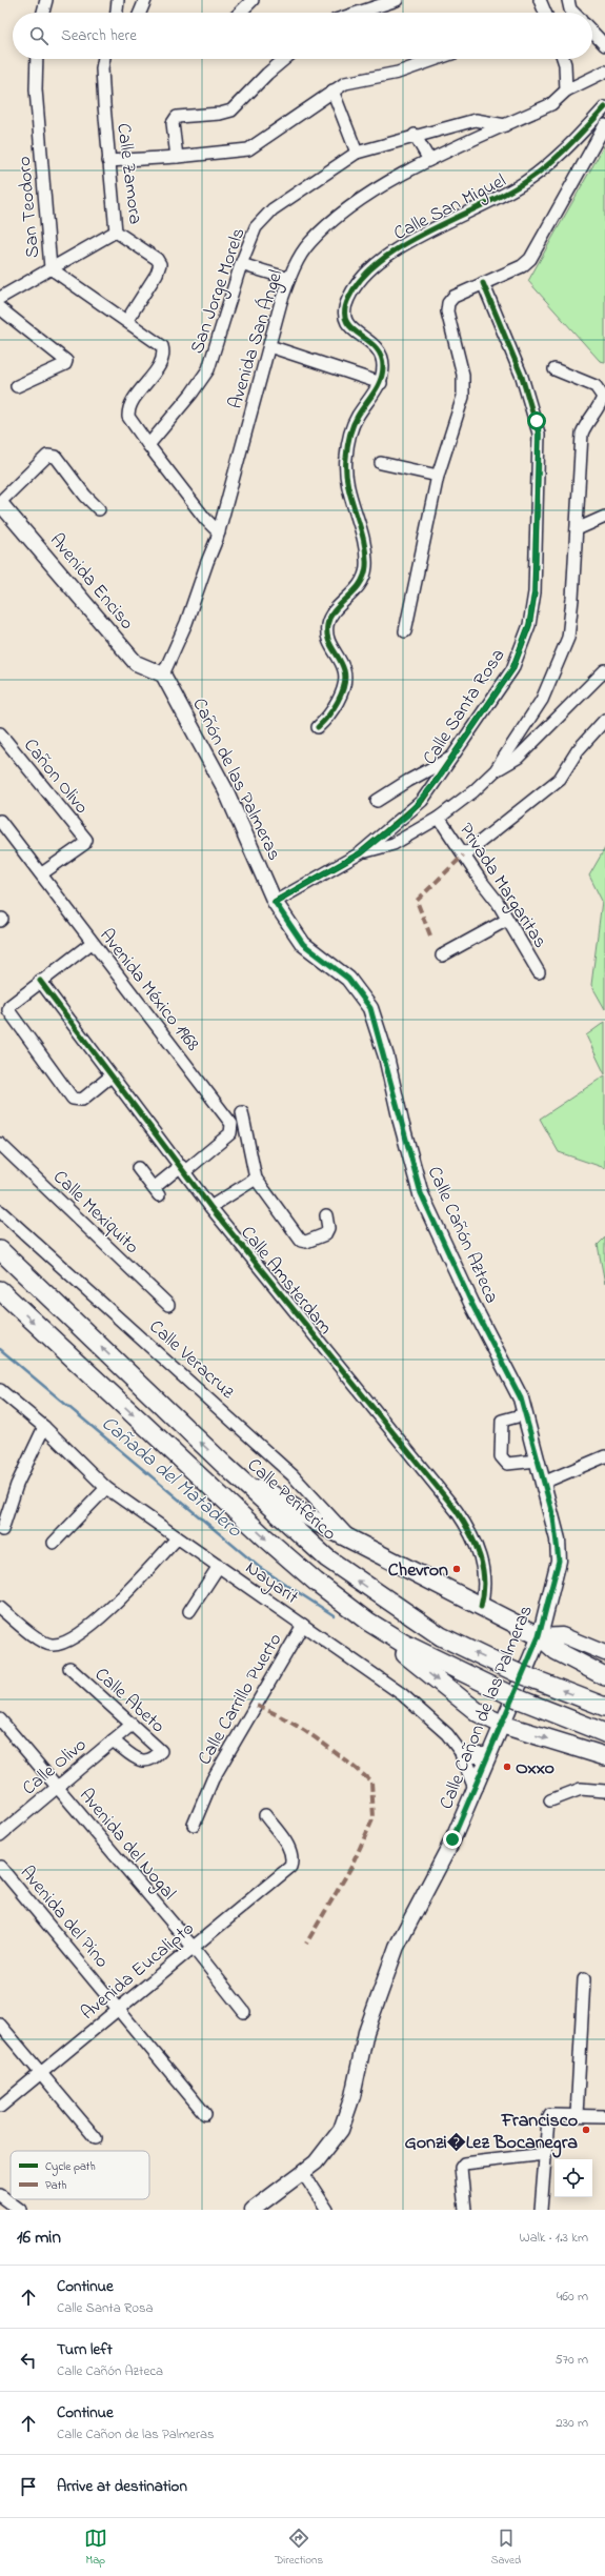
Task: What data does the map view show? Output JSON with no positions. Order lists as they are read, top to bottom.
{
  "streets": {
    "highway": ["Calle Periférico"],
    "main road": [
      "Avenida Enciso",
      "Cañón de las Palmeras",
      "Calle Cañón Azteca",
      "Calle Cañon de las Palmeras"
    ],
    "street": [
      "Calle Zamora",
      "Calle San Miguel",
      "San Teodoro",
      "San Jorge Morels",
      "Avenida San Ángel",
      "Calle Santa Rosa",
      "Cañon Olivo",
      "Privada Margaritas",
      "Avenida México 1968",
      "Calle Mexiquito",
      "Calle Amsterdam",
      "Calle Veracruz",
      "Nayarit",
      "Calle Carrillo Puerto",
      "Calle Abeto",
      "Calle Olivo",
      "Avenida del Nogal",
      "Avenida del Pino",
      "Avenida Eucalipto"
    ]
  },
  "crossings": [
    ["Calle Zamora", "San Teodoro"],
    ["San Teodoro", "San Jorge Morels"],
    ["San Jorge Morels", "Avenida San Ángel"],
    ["Avenida San Ángel", "Avenida Enciso"],
    ["Avenida San Ángel", "Cañón de las Palmeras"],
    ["Avenida Enciso", "Cañón de las Palmeras"],
    ["Calle Santa Rosa", "Cañón de las Palmeras"],
    ["Calle Santa Rosa", "Calle Cañón Azteca"],
    ["Cañon Olivo", "Avenida México 1968"],
    ["Cañón de las Palmeras", "Calle Cañón Azteca"],
    ["Avenida México 1968", "Calle Amsterdam"],
    ["Calle Cañón Azteca", "Calle Cañon de las Palmeras"],
    ["Nayarit", "Calle Carrillo Puerto"],
    ["Calle Abeto", "Calle Olivo"],
    ["Calle Olivo", "Avenida del Nogal"],
    ["Avenida del Nogal", "Avenida Eucalipto"],
    ["Avenida del Pino", "Avenida Eucalipto"]
  ],
  "water": ["Cañada del Matadero"],
  "places": ["Chevron", "Oxxo", "Francisco Gonzi�Lez Bocanegra"],
  "legend": ["Cycle path", "Path"],
  "page": {
    "search": "Search here",
    "heading": ["16 min", "Walk · 1.3 km"],
    "list": [
      ["Continue", "Calle Santa Rosa", "460 m"],
      ["Turn left", "Calle Cañón Azteca", "570 m"],
      ["Continue", "Calle Cañon de las Palmeras", "230 m"],
      "Arrive at destination"
    ],
    "nav": ["Map", "Directions", "Saved"]
  }
}
